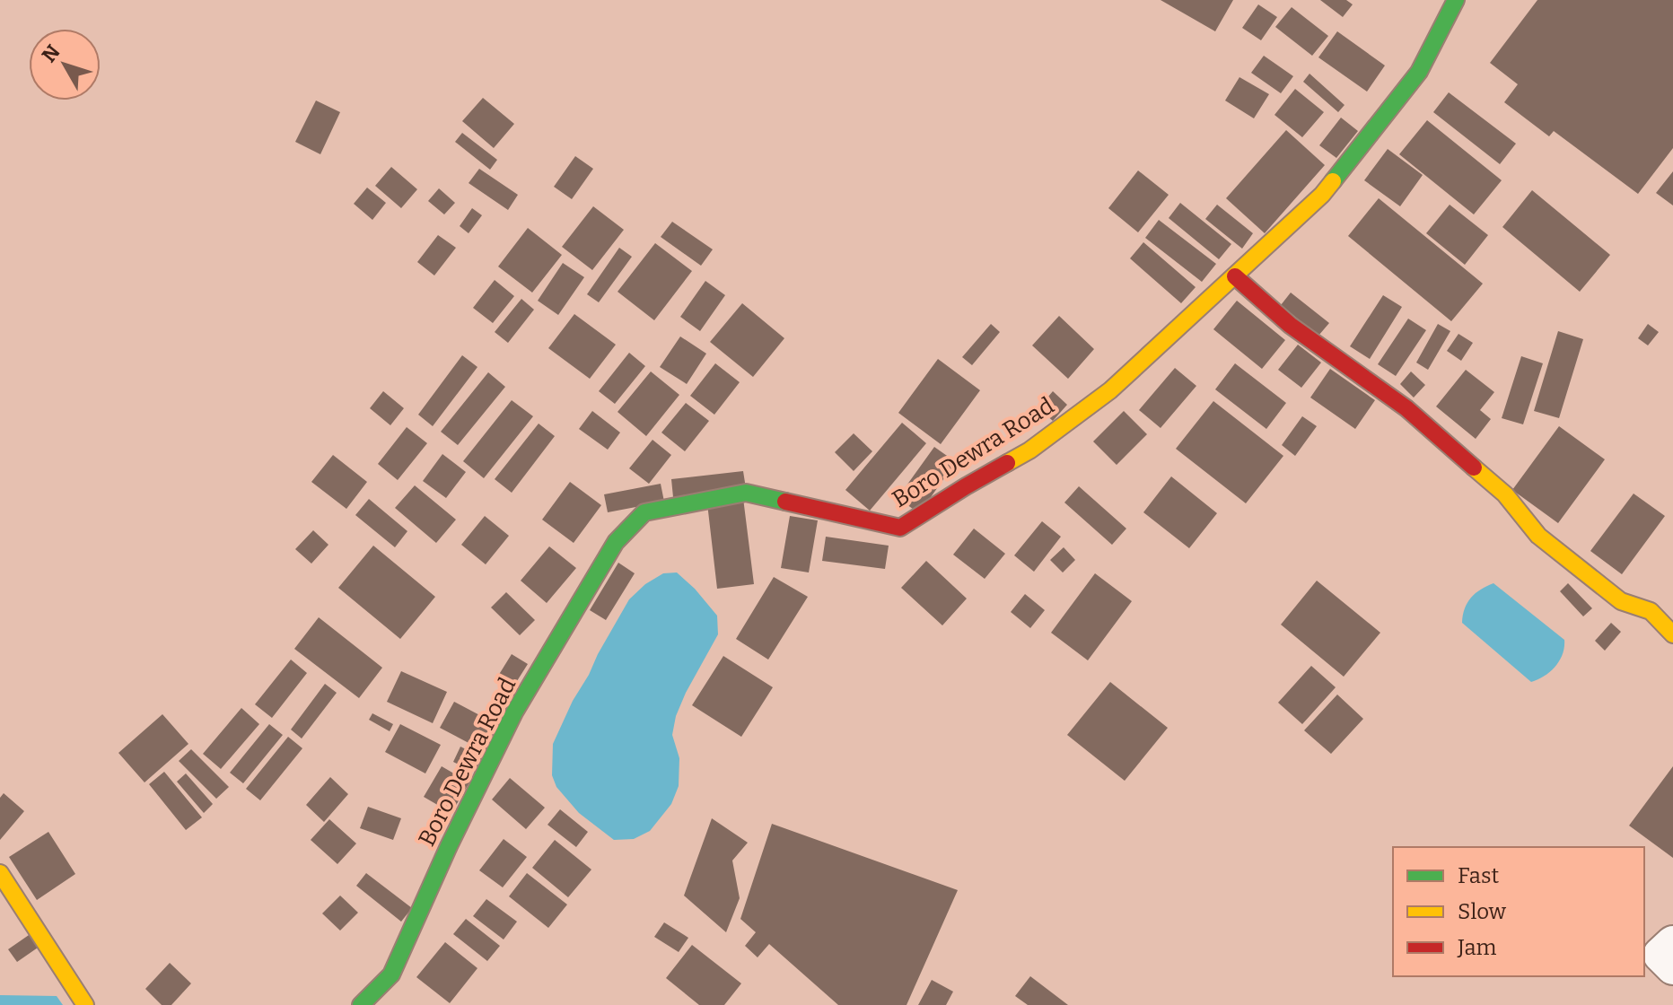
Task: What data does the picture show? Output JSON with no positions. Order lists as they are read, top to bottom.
{
  "streets": {
    "street": ["Boro Dewra Road"]
  },
  "legend": ["Fast", "Slow", "Jam"],
  "north": "top left"
}
